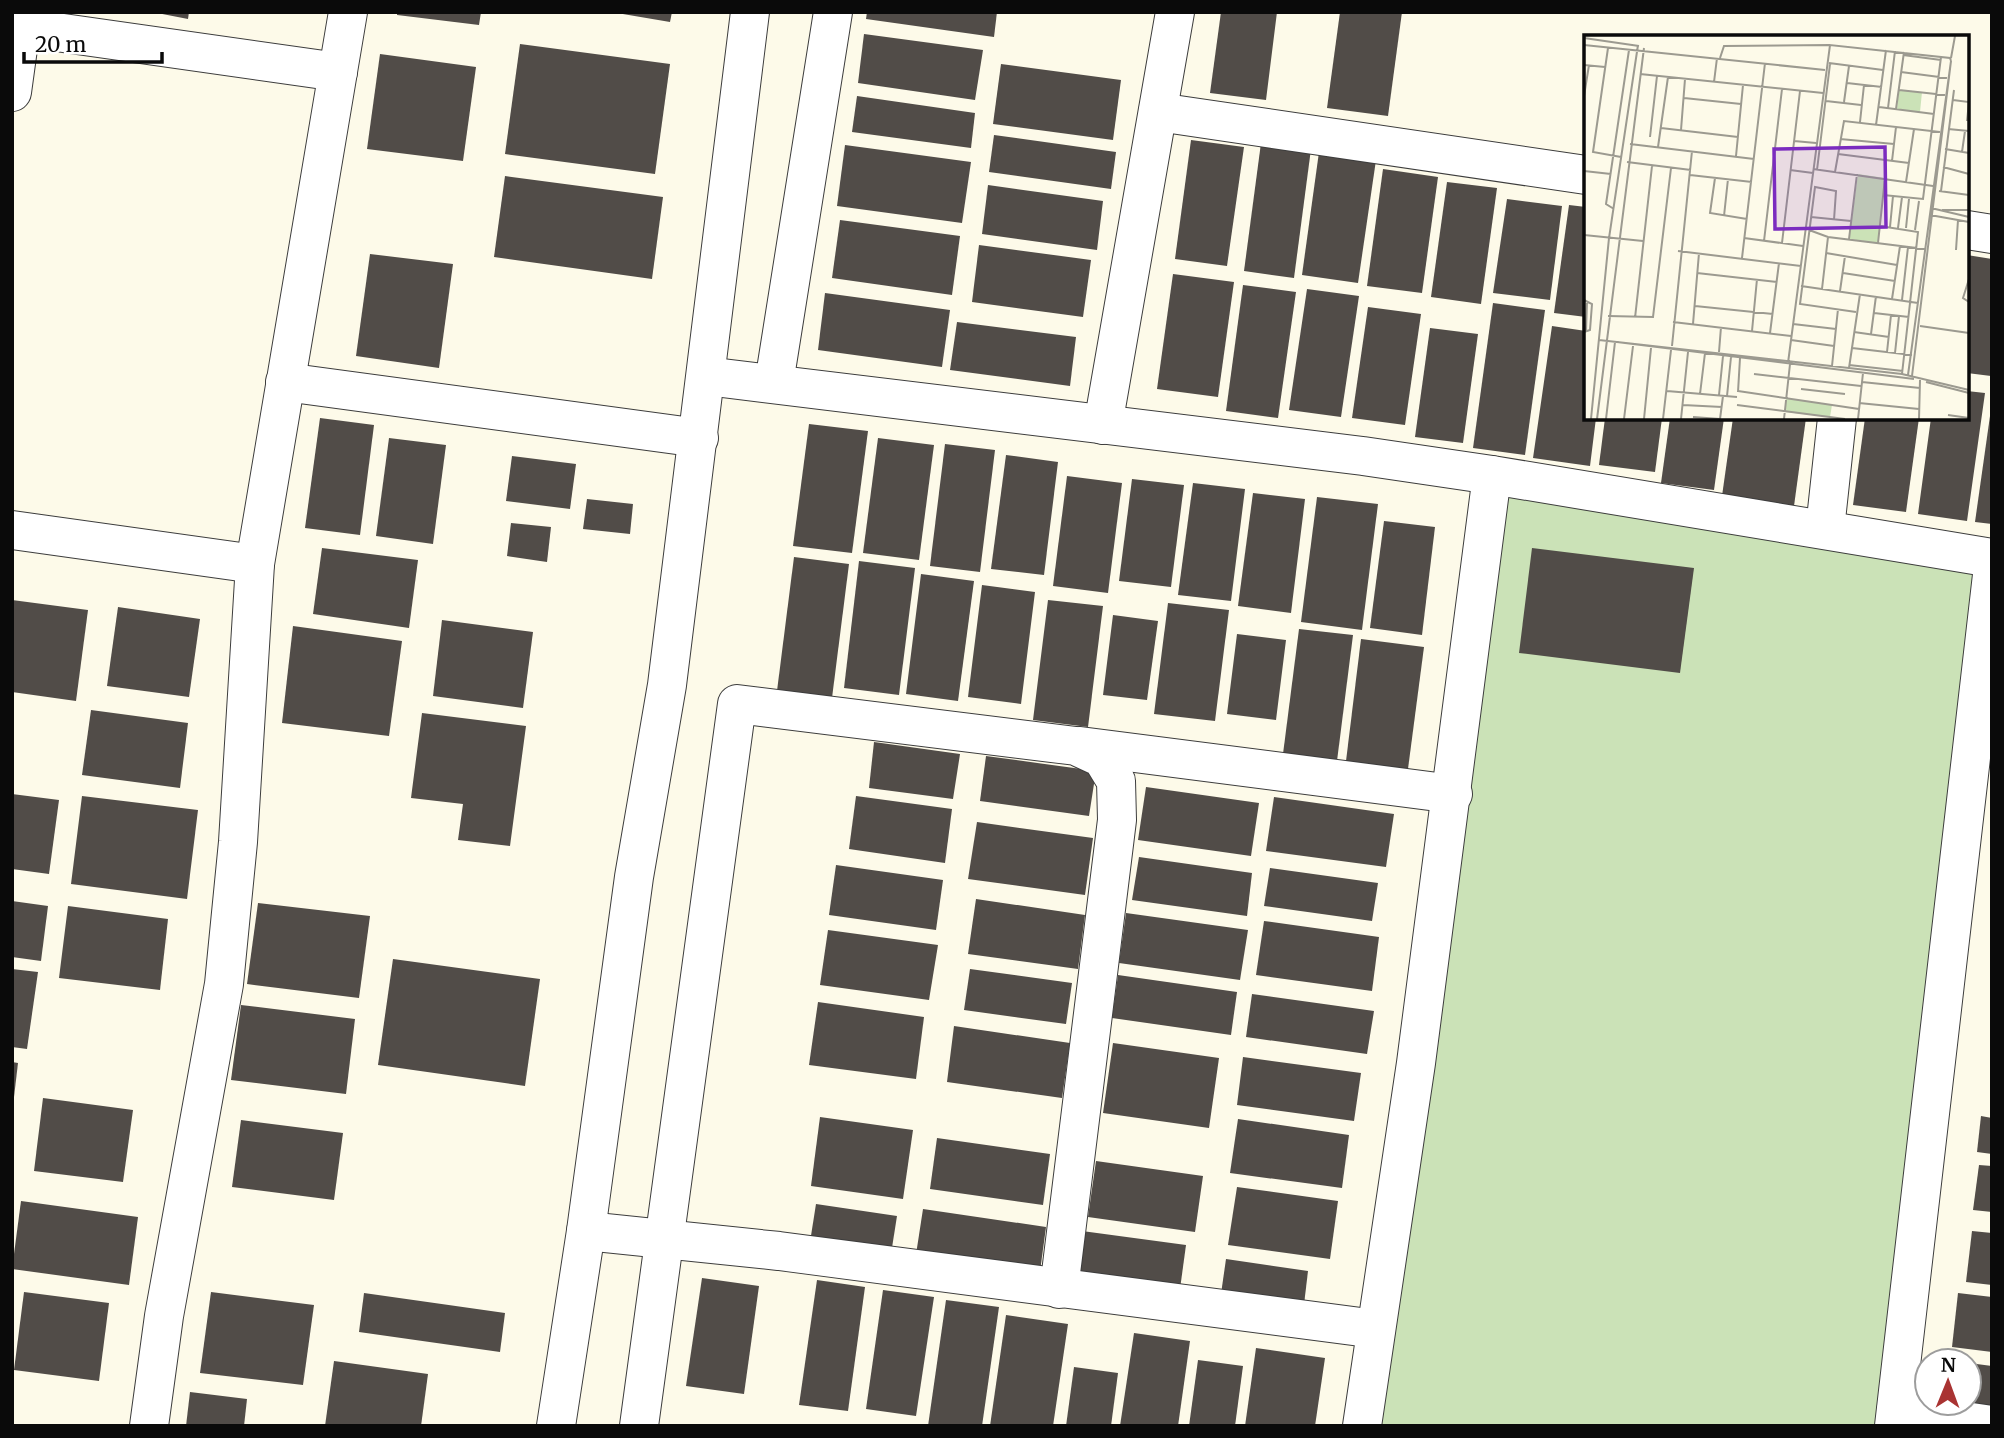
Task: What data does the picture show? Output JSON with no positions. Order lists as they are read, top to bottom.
{
  "scale_bar": "20 m",
  "north": "top"
}
